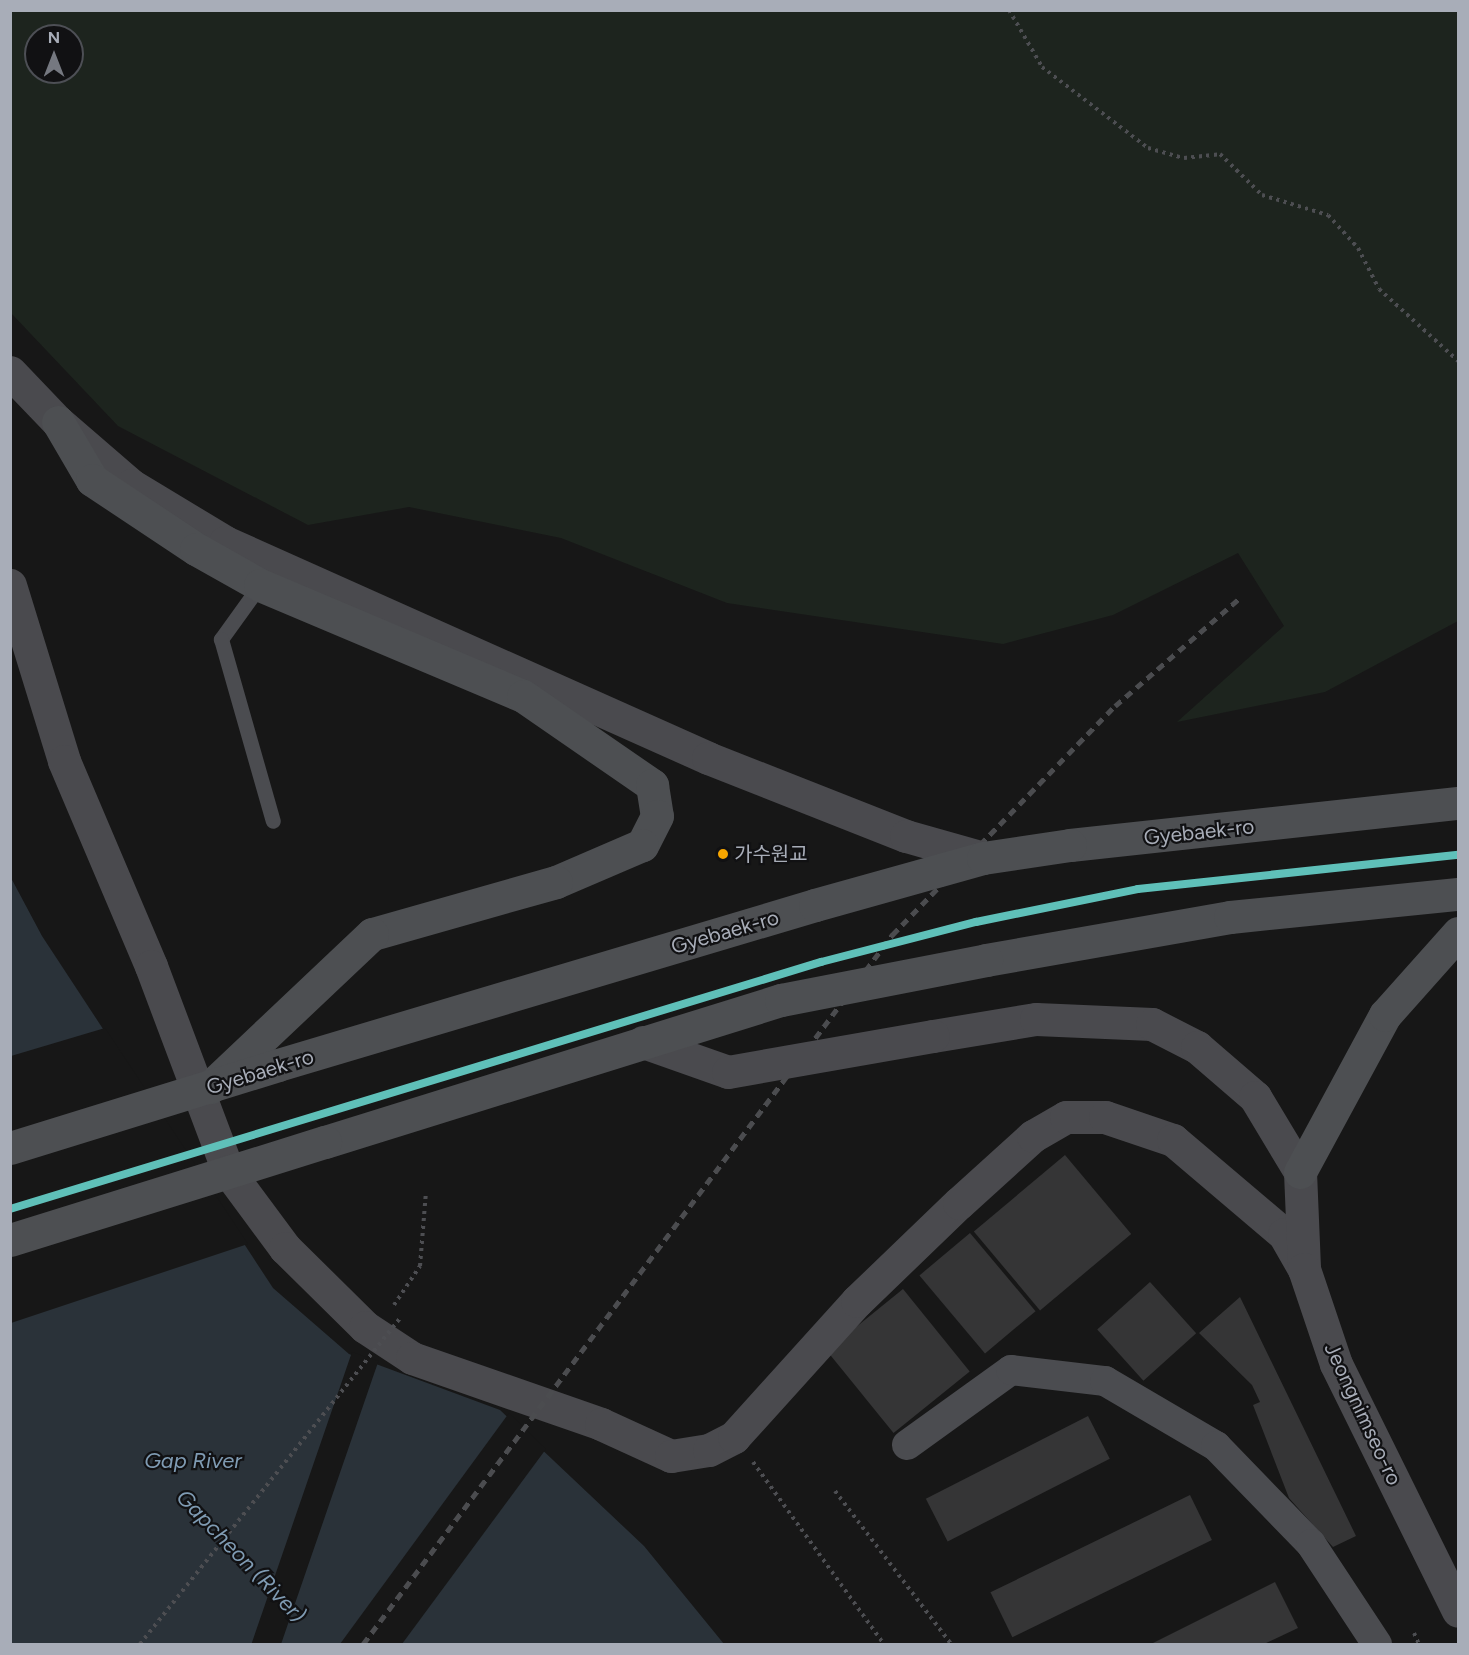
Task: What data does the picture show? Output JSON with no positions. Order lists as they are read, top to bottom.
{
  "streets": {
    "main road": ["Gyebaek-ro"],
    "street": ["Jeongnimseo-ro"]
  },
  "water": ["Gap River", "Gapcheon (River)"],
  "places": ["가수원교"],
  "north": "top"
}
